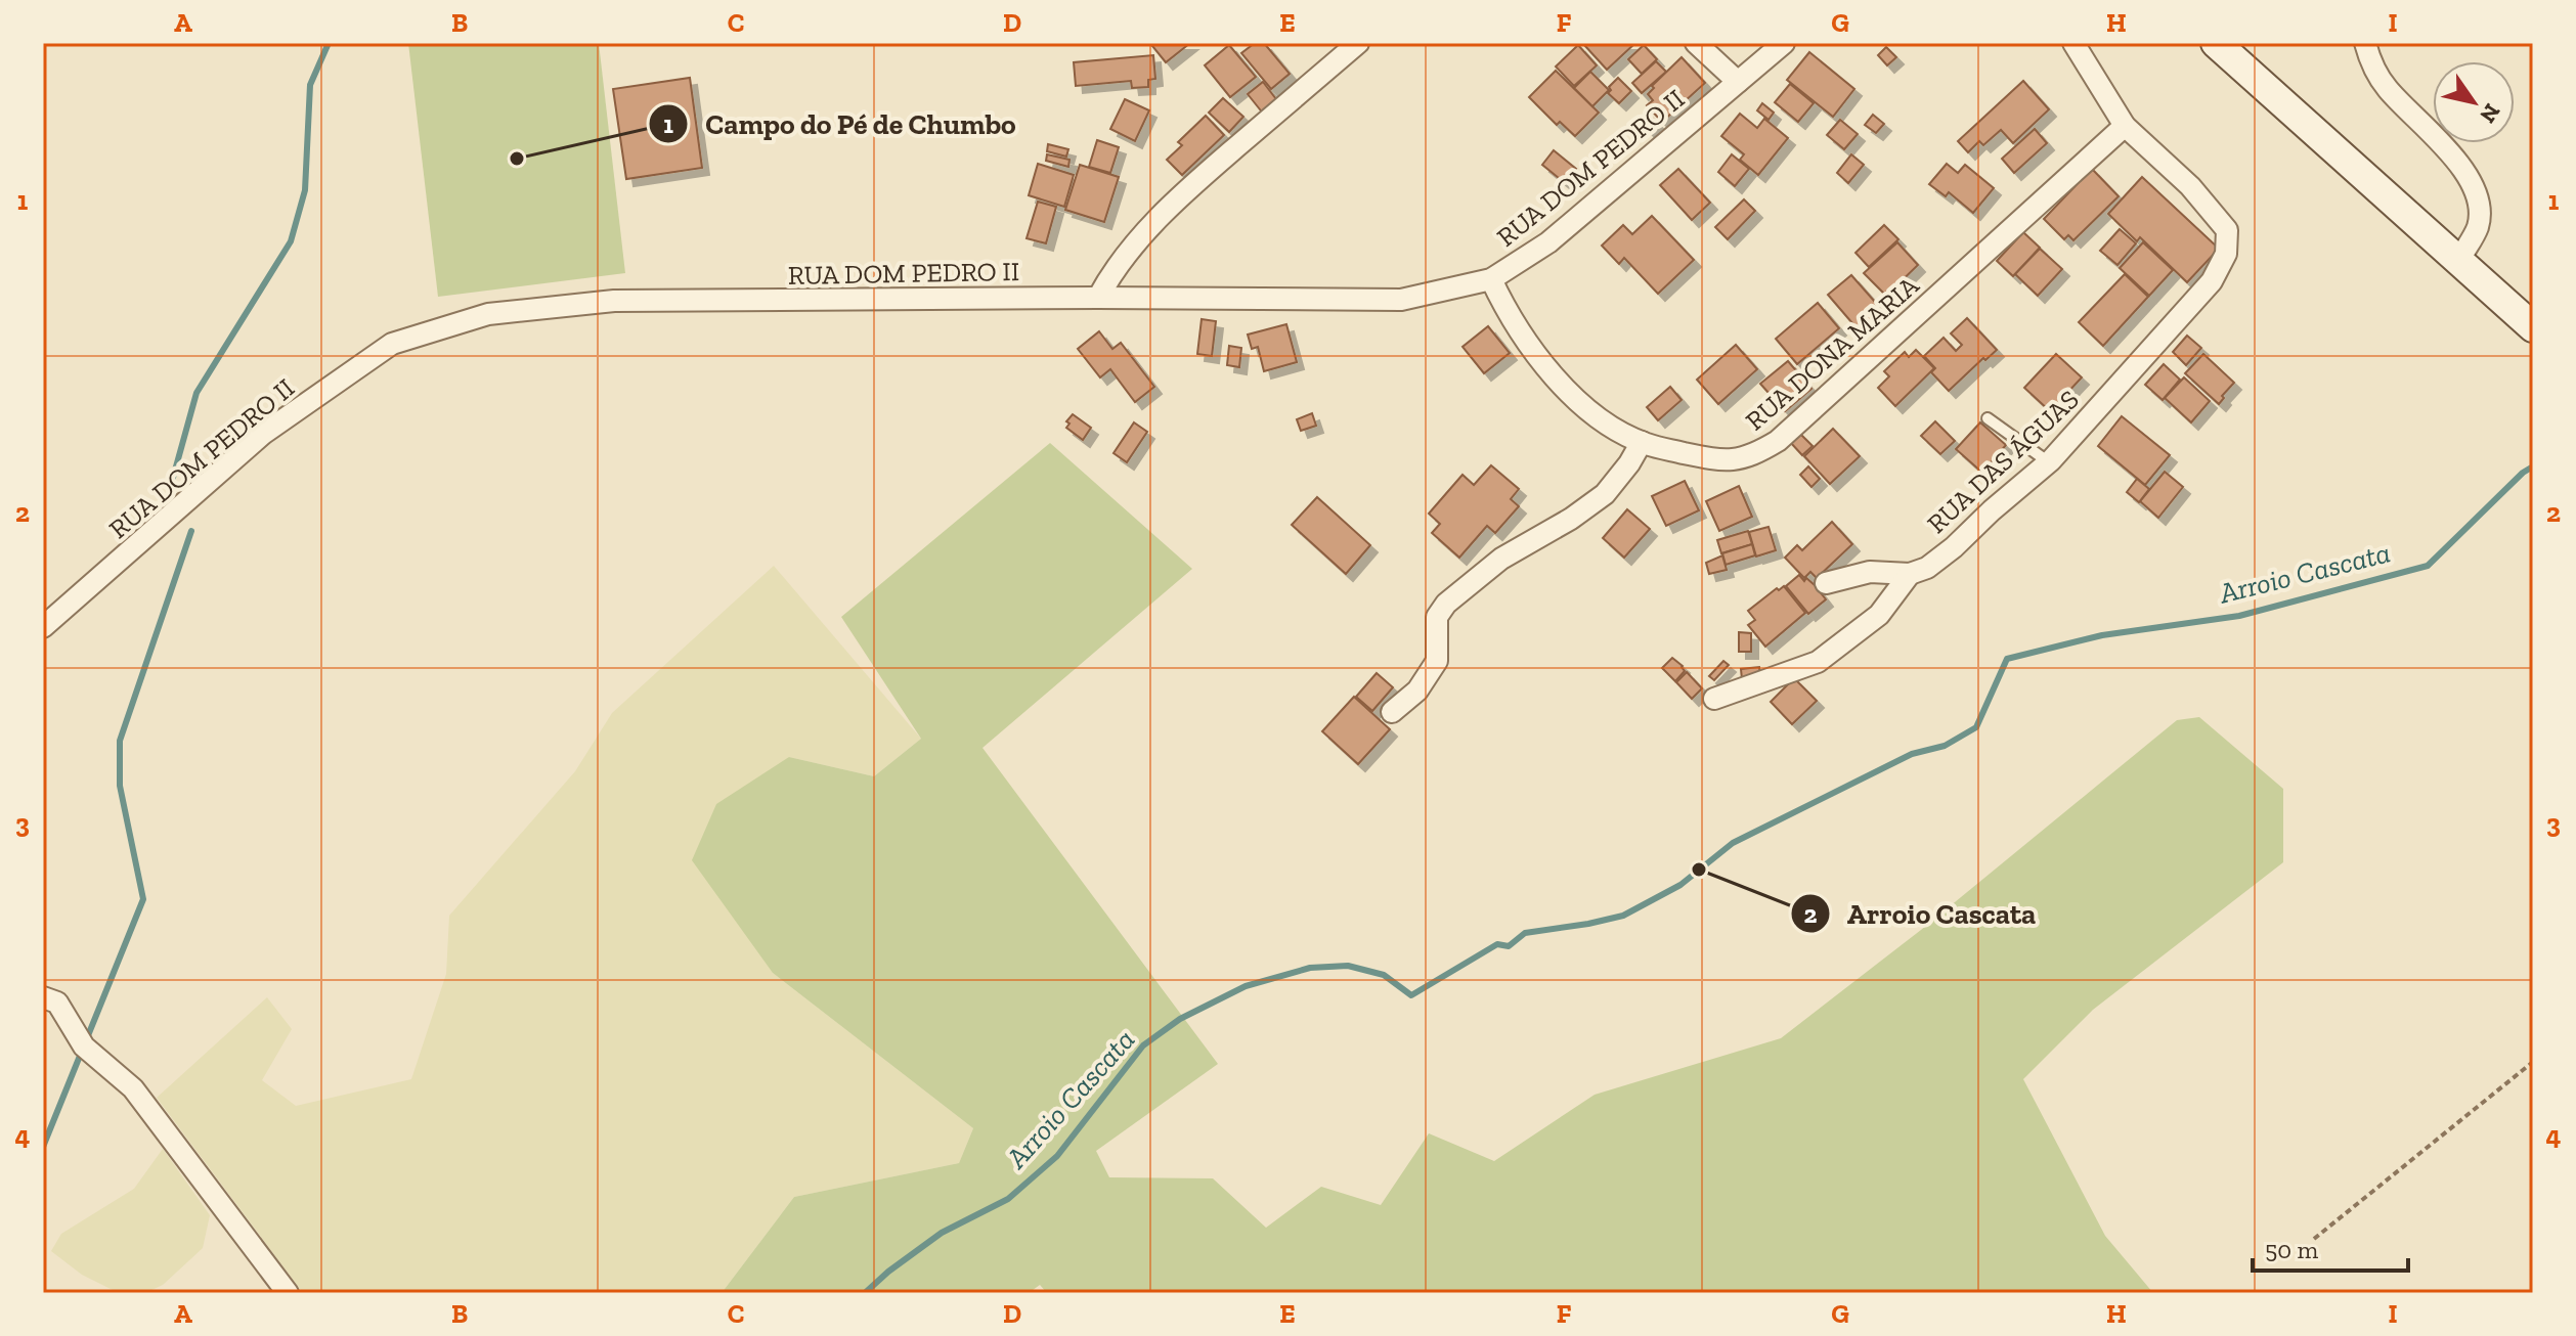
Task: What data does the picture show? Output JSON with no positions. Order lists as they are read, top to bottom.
{
  "streets": {
    "street": ["RUA DOM PEDRO II", "RUA DONA MARIA", "RUA DAS ÁGUAS"]
  },
  "crossings": [
    ["RUA DOM PEDRO II", "RUA DONA MARIA"],
    ["RUA DONA MARIA", "RUA DAS ÁGUAS"]
  ],
  "water": ["Arroio Cascata"],
  "places": ["Campo do Pé de Chumbo", "Arroio Cascata"],
  "scale_bar": "50 m",
  "north": "bottom right",
  "grid": {
    "columns": [
      "A",
      "B",
      "C",
      "D",
      "E",
      "F",
      "G",
      "H",
      "I"
    ],
    "rows": [
      "1",
      "2",
      "3",
      "4"
    ]
  }
}
